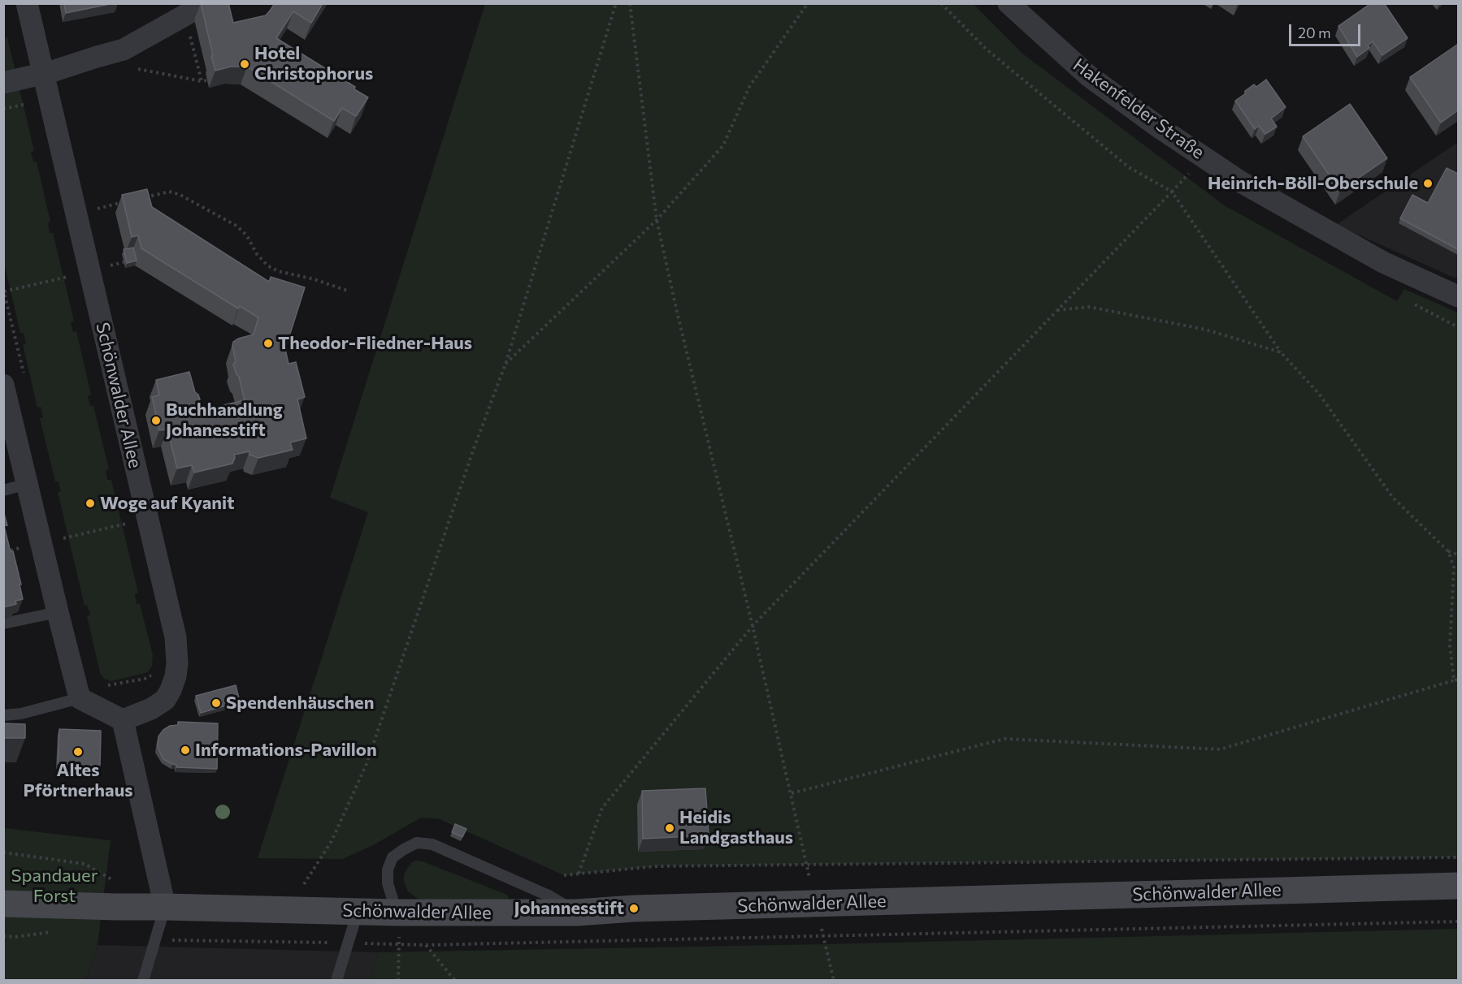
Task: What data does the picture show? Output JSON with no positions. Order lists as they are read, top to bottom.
{
  "streets": {
    "main road": ["Schönwalder Allee"],
    "street": ["Hakenfelder Straße"]
  },
  "parks": ["Spandauer Forst"],
  "places": [
    "Hotel Christophorus",
    "Heinrich-Böll-Oberschule",
    "Theodor-Fliedner-Haus",
    "Buchhandlung Johanesstift",
    "Woge auf Kyanit",
    "Spendenhäuschen",
    "Informations-Pavillon",
    "Altes Pförtnerhaus",
    "Heidis Landgasthaus",
    "Johannesstift"
  ],
  "scale_bar": "20 m"
}
